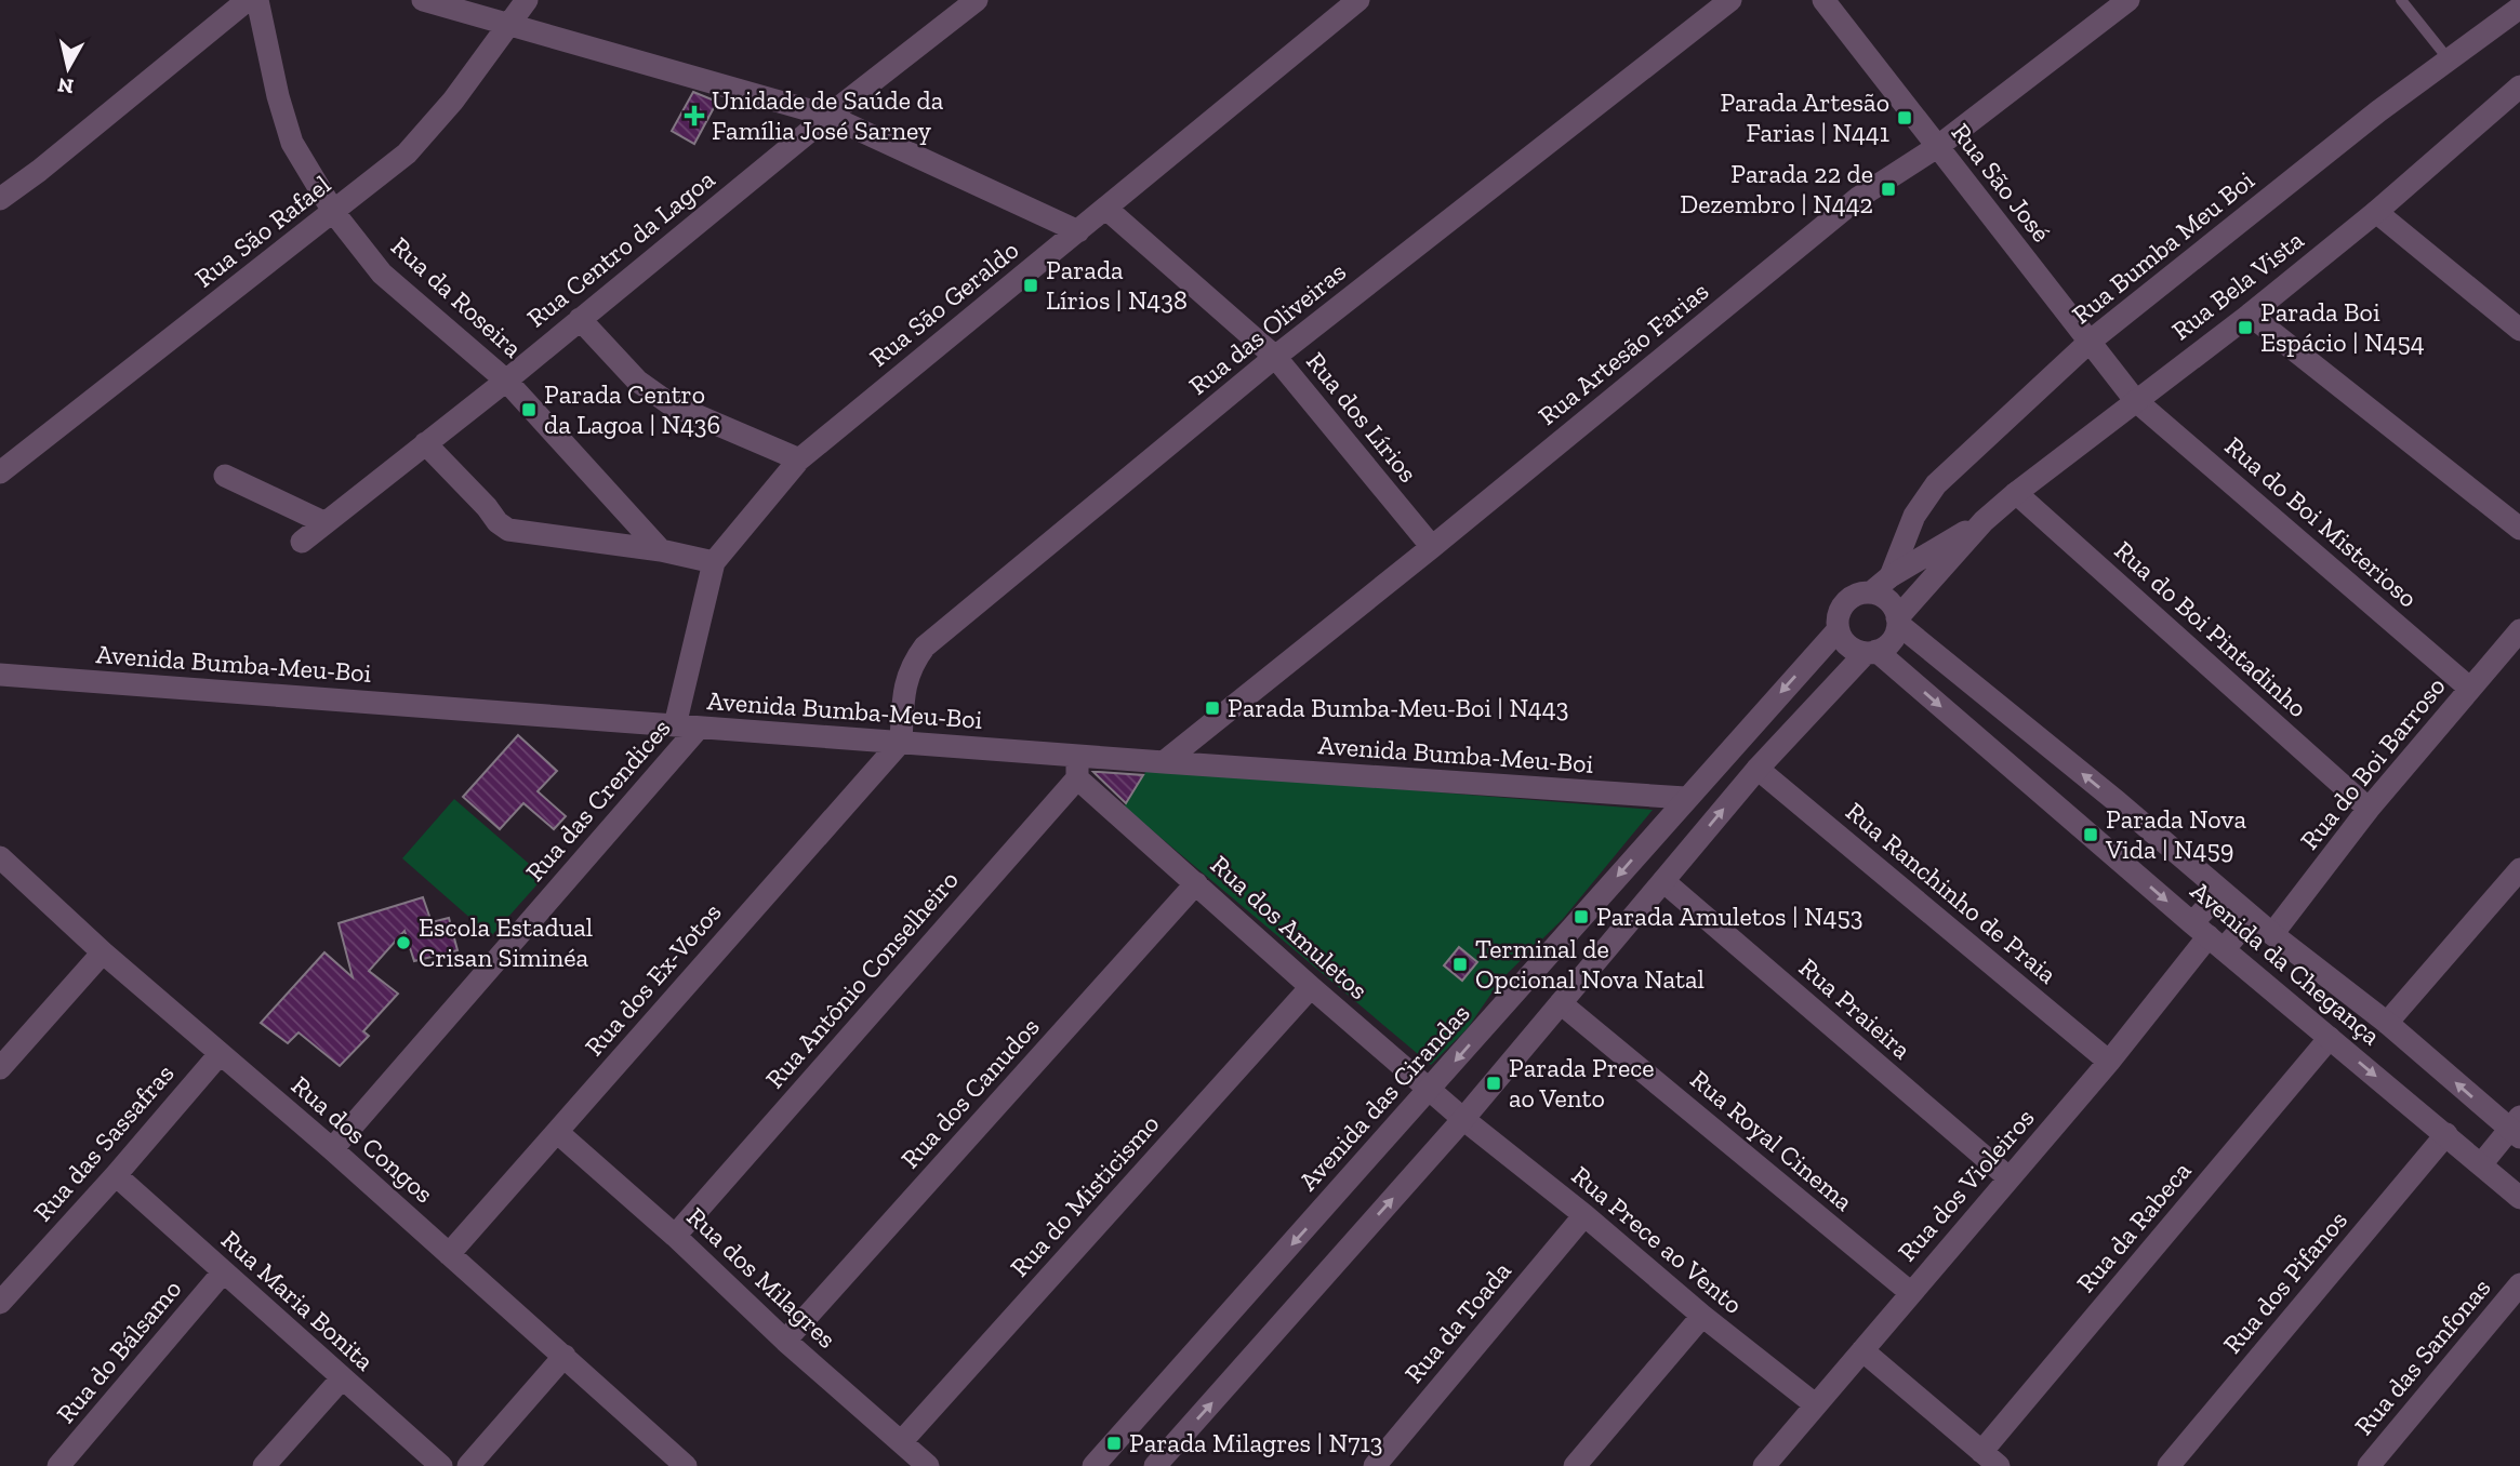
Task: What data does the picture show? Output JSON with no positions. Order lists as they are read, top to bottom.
{
  "streets": {
    "street": [
      "Rua São José",
      "Rua São Rafael",
      "Rua Bumba Meu Boi",
      "Rua Centro da Lagoa",
      "Rua Bela Vista",
      "Rua da Roseira",
      "Rua São Geraldo",
      "Rua das Oliveiras",
      "Rua Artesão Farias",
      "Rua dos Lírios",
      "Rua do Boi Misterioso",
      "Rua do Boi Pintadinho",
      "Avenida Bumba-Meu-Boi",
      "Rua do Boi Barroso",
      "Rua das Crendices",
      "Rua Ranchinho de Praia",
      "Rua dos Amuletos",
      "Avenida da Chegança",
      "Rua dos Ex-Votos",
      "Rua Antônio Conselheiro",
      "Rua Praieira",
      "Rua dos Canudos",
      "Avenida das Cirandas",
      "Rua dos Congos",
      "Rua Royal Cinema",
      "Rua das Sassafras",
      "Rua dos Violeiros",
      "Rua do Misticismo",
      "Rua da Rabeca",
      "Rua Prece ao Vento",
      "Rua dos Milagres",
      "Rua dos Pifanos",
      "Rua Maria Bonita",
      "Rua da Toada",
      "Rua do Bálsamo",
      "Rua das Sanfonas"
    ]
  },
  "crossings": [
    ["Rua São José", "Rua Bumba Meu Boi"],
    ["Rua São José", "Rua Bela Vista"],
    ["Rua São José", "Rua Artesão Farias"],
    ["Rua São José", "Rua do Boi Misterioso"],
    ["Rua São Rafael", "Rua da Roseira"],
    ["Rua Centro da Lagoa", "Rua da Roseira"],
    ["Rua Bela Vista", "Rua do Boi Misterioso"],
    ["Rua Bela Vista", "Rua do Boi Pintadinho"],
    ["Rua São Geraldo", "Rua dos Lírios"],
    ["Rua São Geraldo", "Avenida Bumba-Meu-Boi"],
    ["Rua das Oliveiras", "Rua dos Lírios"],
    ["Rua das Oliveiras", "Avenida Bumba-Meu-Boi"],
    ["Rua das Oliveiras", "Rua dos Ex-Votos"],
    ["Rua Artesão Farias", "Rua dos Lírios"],
    ["Rua Artesão Farias", "Avenida Bumba-Meu-Boi"],
    ["Rua do Boi Misterioso", "Rua do Boi Barroso"],
    ["Rua do Boi Pintadinho", "Rua do Boi Barroso"],
    ["Avenida Bumba-Meu-Boi", "Rua das Crendices"],
    ["Avenida Bumba-Meu-Boi", "Rua dos Ex-Votos"],
    ["Avenida Bumba-Meu-Boi", "Avenida das Cirandas"],
    ["Rua do Boi Barroso", "Avenida da Chegança"],
    ["Rua das Crendices", "Rua dos Congos"],
    ["Rua Ranchinho de Praia", "Rua dos Violeiros"],
    ["Rua dos Amuletos", "Rua Antônio Conselheiro"],
    ["Rua dos Amuletos", "Rua dos Canudos"],
    ["Rua dos Amuletos", "Avenida das Cirandas"],
    ["Rua dos Amuletos", "Rua do Misticismo"],
    ["Rua dos Amuletos", "Rua Prece ao Vento"],
    ["Avenida da Chegança", "Avenida das Cirandas"],
    ["Avenida da Chegança", "Rua dos Violeiros"],
    ["Avenida da Chegança", "Rua da Rabeca"],
    ["Avenida da Chegança", "Rua dos Pifanos"],
    ["Rua dos Ex-Votos", "Rua dos Congos"],
    ["Rua dos Ex-Votos", "Rua dos Milagres"],
    ["Rua Antônio Conselheiro", "Rua dos Milagres"],
    ["Rua Praieira", "Rua dos Violeiros"],
    ["Rua dos Canudos", "Rua dos Milagres"],
    ["Rua dos Congos", "Rua das Sassafras"],
    ["Rua Royal Cinema", "Rua dos Violeiros"],
    ["Rua das Sassafras", "Rua Maria Bonita"],
    ["Rua dos Violeiros", "Rua Prece ao Vento"],
    ["Rua do Misticismo", "Rua dos Milagres"],
    ["Rua Prece ao Vento", "Rua da Toada"],
    ["Rua Maria Bonita", "Rua do Bálsamo"]
  ],
  "places": {
    "health": ["Unidade de Saúde da Família José Sarney"],
    "transit": [
      "Parada Artesão Farias | N441",
      "Parada 22 de Dezembro | N442",
      "Parada Lírios | N438",
      "Parada Boi Espácio | N454",
      "Parada Centro da Lagoa | N436",
      "Parada Bumba-Meu-Boi | N443",
      "Parada Nova Vida | N459",
      "Parada Amuletos | N453",
      "Terminal de Opcional Nova Natal",
      "Parada Prece ao Vento",
      "Parada Milagres | N713"
    ],
    "other": ["Escola Estadual Crisan Siminéa"]
  },
  "north": "bottom"
}
